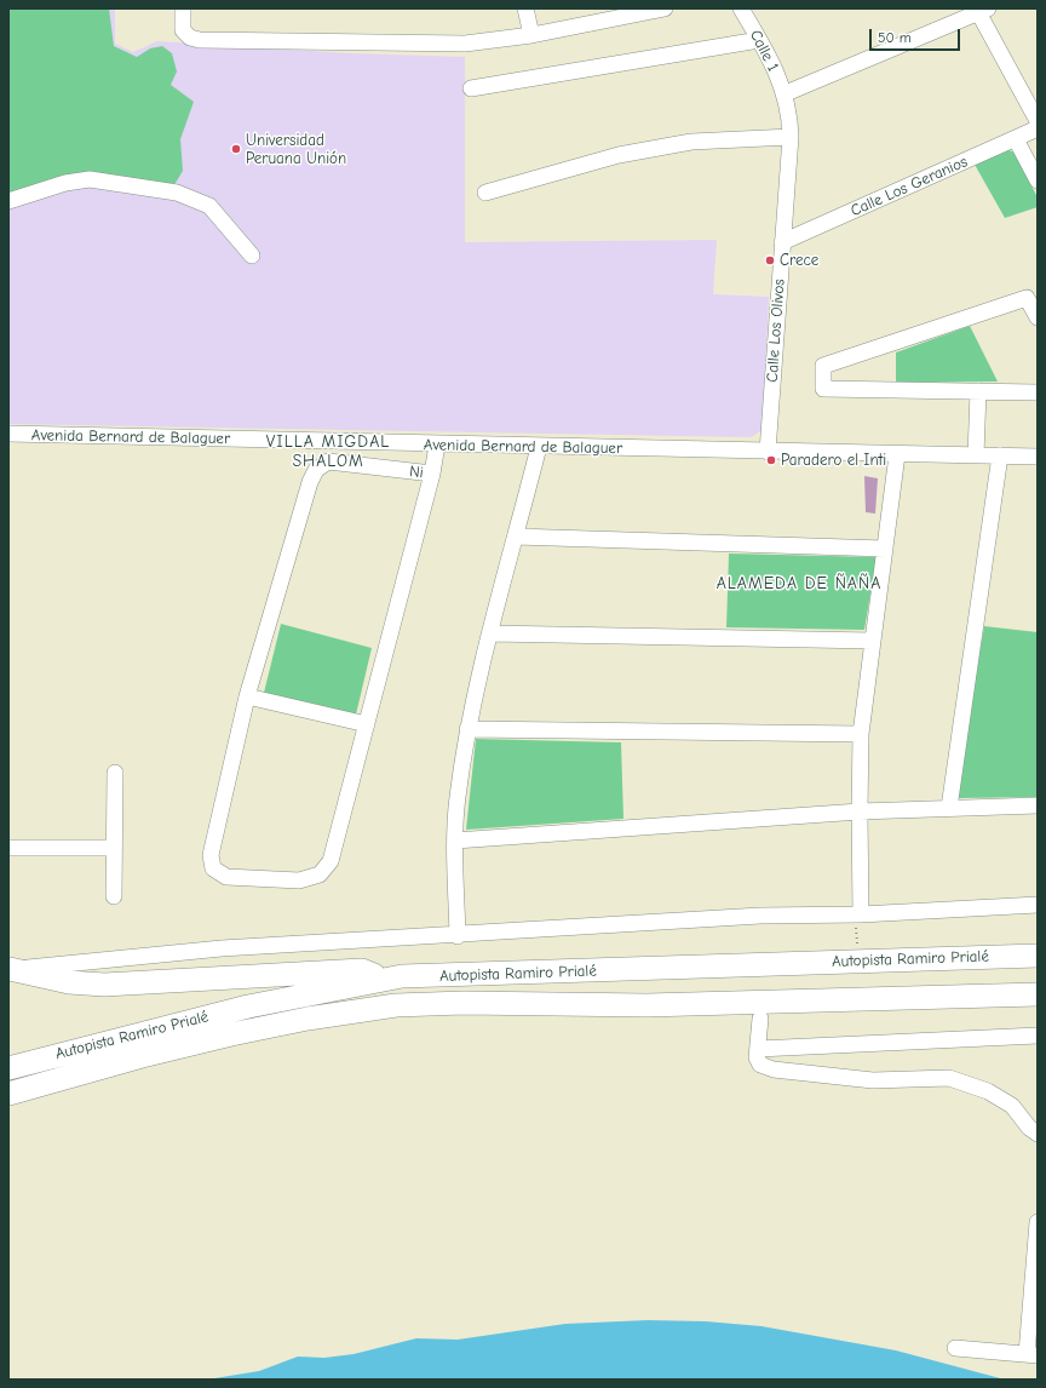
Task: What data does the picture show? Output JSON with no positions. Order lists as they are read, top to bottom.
{
  "streets": {
    "highway": ["Autopista Ramiro Prialé"],
    "street": [
      "Calle 1",
      "Calle Los Geranios",
      "Calle Los Olivos",
      "Avenida Bernard de Balaguer",
      "Ni"
    ]
  },
  "crossings": [
    ["Calle 1", "Calle Los Olivos"],
    ["Calle Los Geranios", "Calle Los Olivos"],
    ["Calle Los Olivos", "Avenida Bernard de Balaguer"]
  ],
  "districts": ["VILLA MIGDAL SHALOM", "ALAMEDA DE ÑAÑA"],
  "places": ["Universidad Peruana Unión", "Crece", "Paradero el Inti"],
  "scale_bar": "50 m"
}
